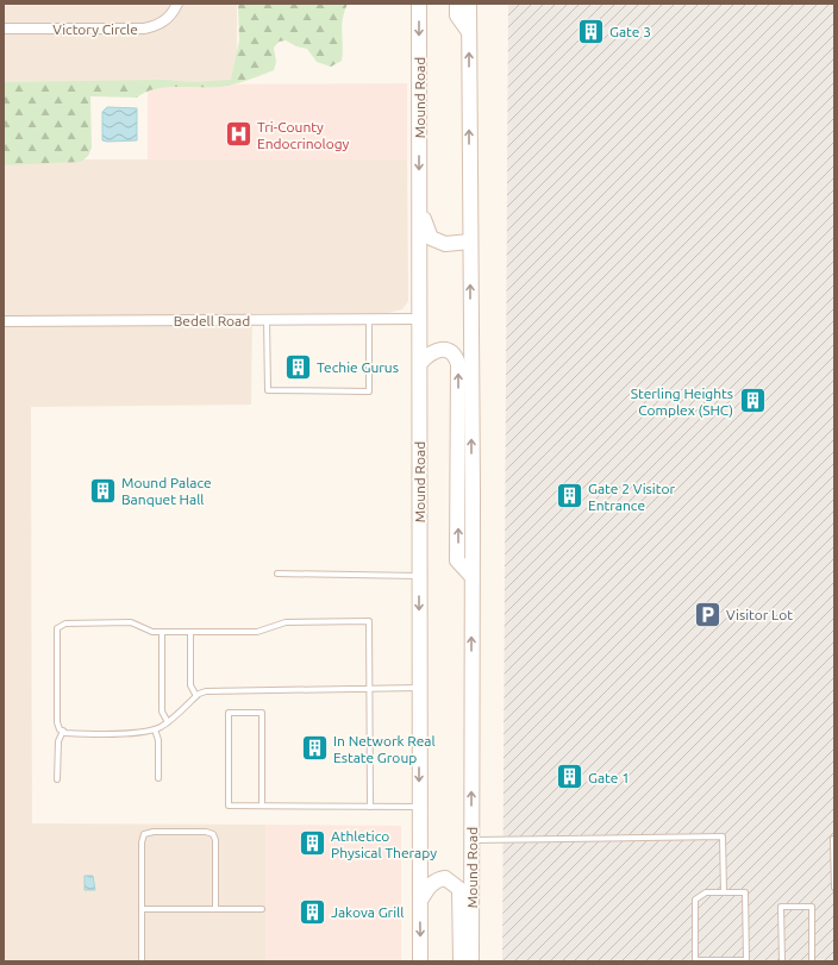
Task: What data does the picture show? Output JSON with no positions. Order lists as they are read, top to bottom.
{
  "streets": {
    "main road": ["Mound Road"],
    "street": ["Victory Circle", "Bedell Road"]
  },
  "crossings": [
    ["Mound Road", "Bedell Road"]
  ],
  "places": {
    "building": [
      "Gate 3",
      "Techie Gurus",
      "Sterling Heights Complex (SHC)",
      "Mound Palace Banquet Hall",
      "Gate 2 Visitor Entrance",
      "In Network Real Estate Group",
      "Gate 1",
      "Athletico Physical Therapy",
      "Jakova Grill"
    ],
    "hospital": ["Tri-County Endocrinology"],
    "parking": ["Visitor Lot"]
  }
}
